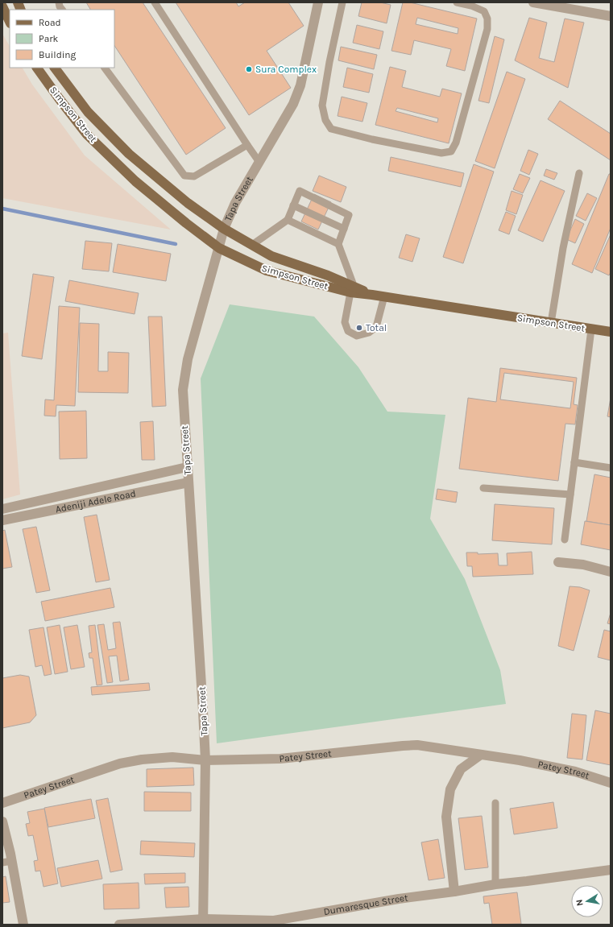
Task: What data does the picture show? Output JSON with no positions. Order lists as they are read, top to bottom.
{
  "streets": {
    "main road": ["Simpson Street"],
    "street": [
      "Tapa Street",
      "Adeniji Adele Road",
      "Patey Street",
      "Dumaresque Street"
    ]
  },
  "crossings": [
    ["Simpson Street", "Tapa Street"],
    ["Tapa Street", "Adeniji Adele Road"],
    ["Tapa Street", "Patey Street"],
    ["Tapa Street", "Dumaresque Street"]
  ],
  "places": ["Sura Complex", "Total"],
  "legend": ["Road", "Park", "Building"],
  "north": "left"
}
